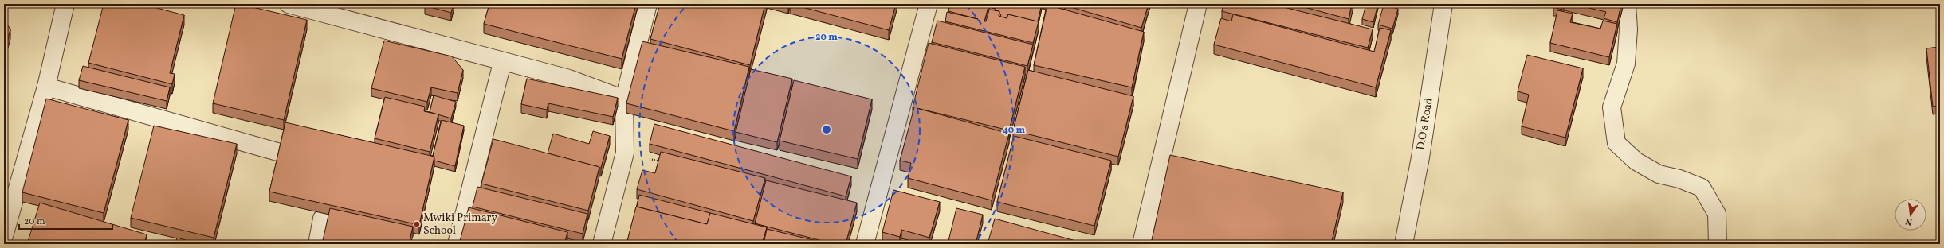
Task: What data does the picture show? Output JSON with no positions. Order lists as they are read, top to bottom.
{
  "streets": {
    "street": ["D.O's Road"]
  },
  "places": ["Mwiki Primary School"],
  "scale_bar": "20 m",
  "north": "bottom",
  "rings": ["20 m", "40 m"]
}
